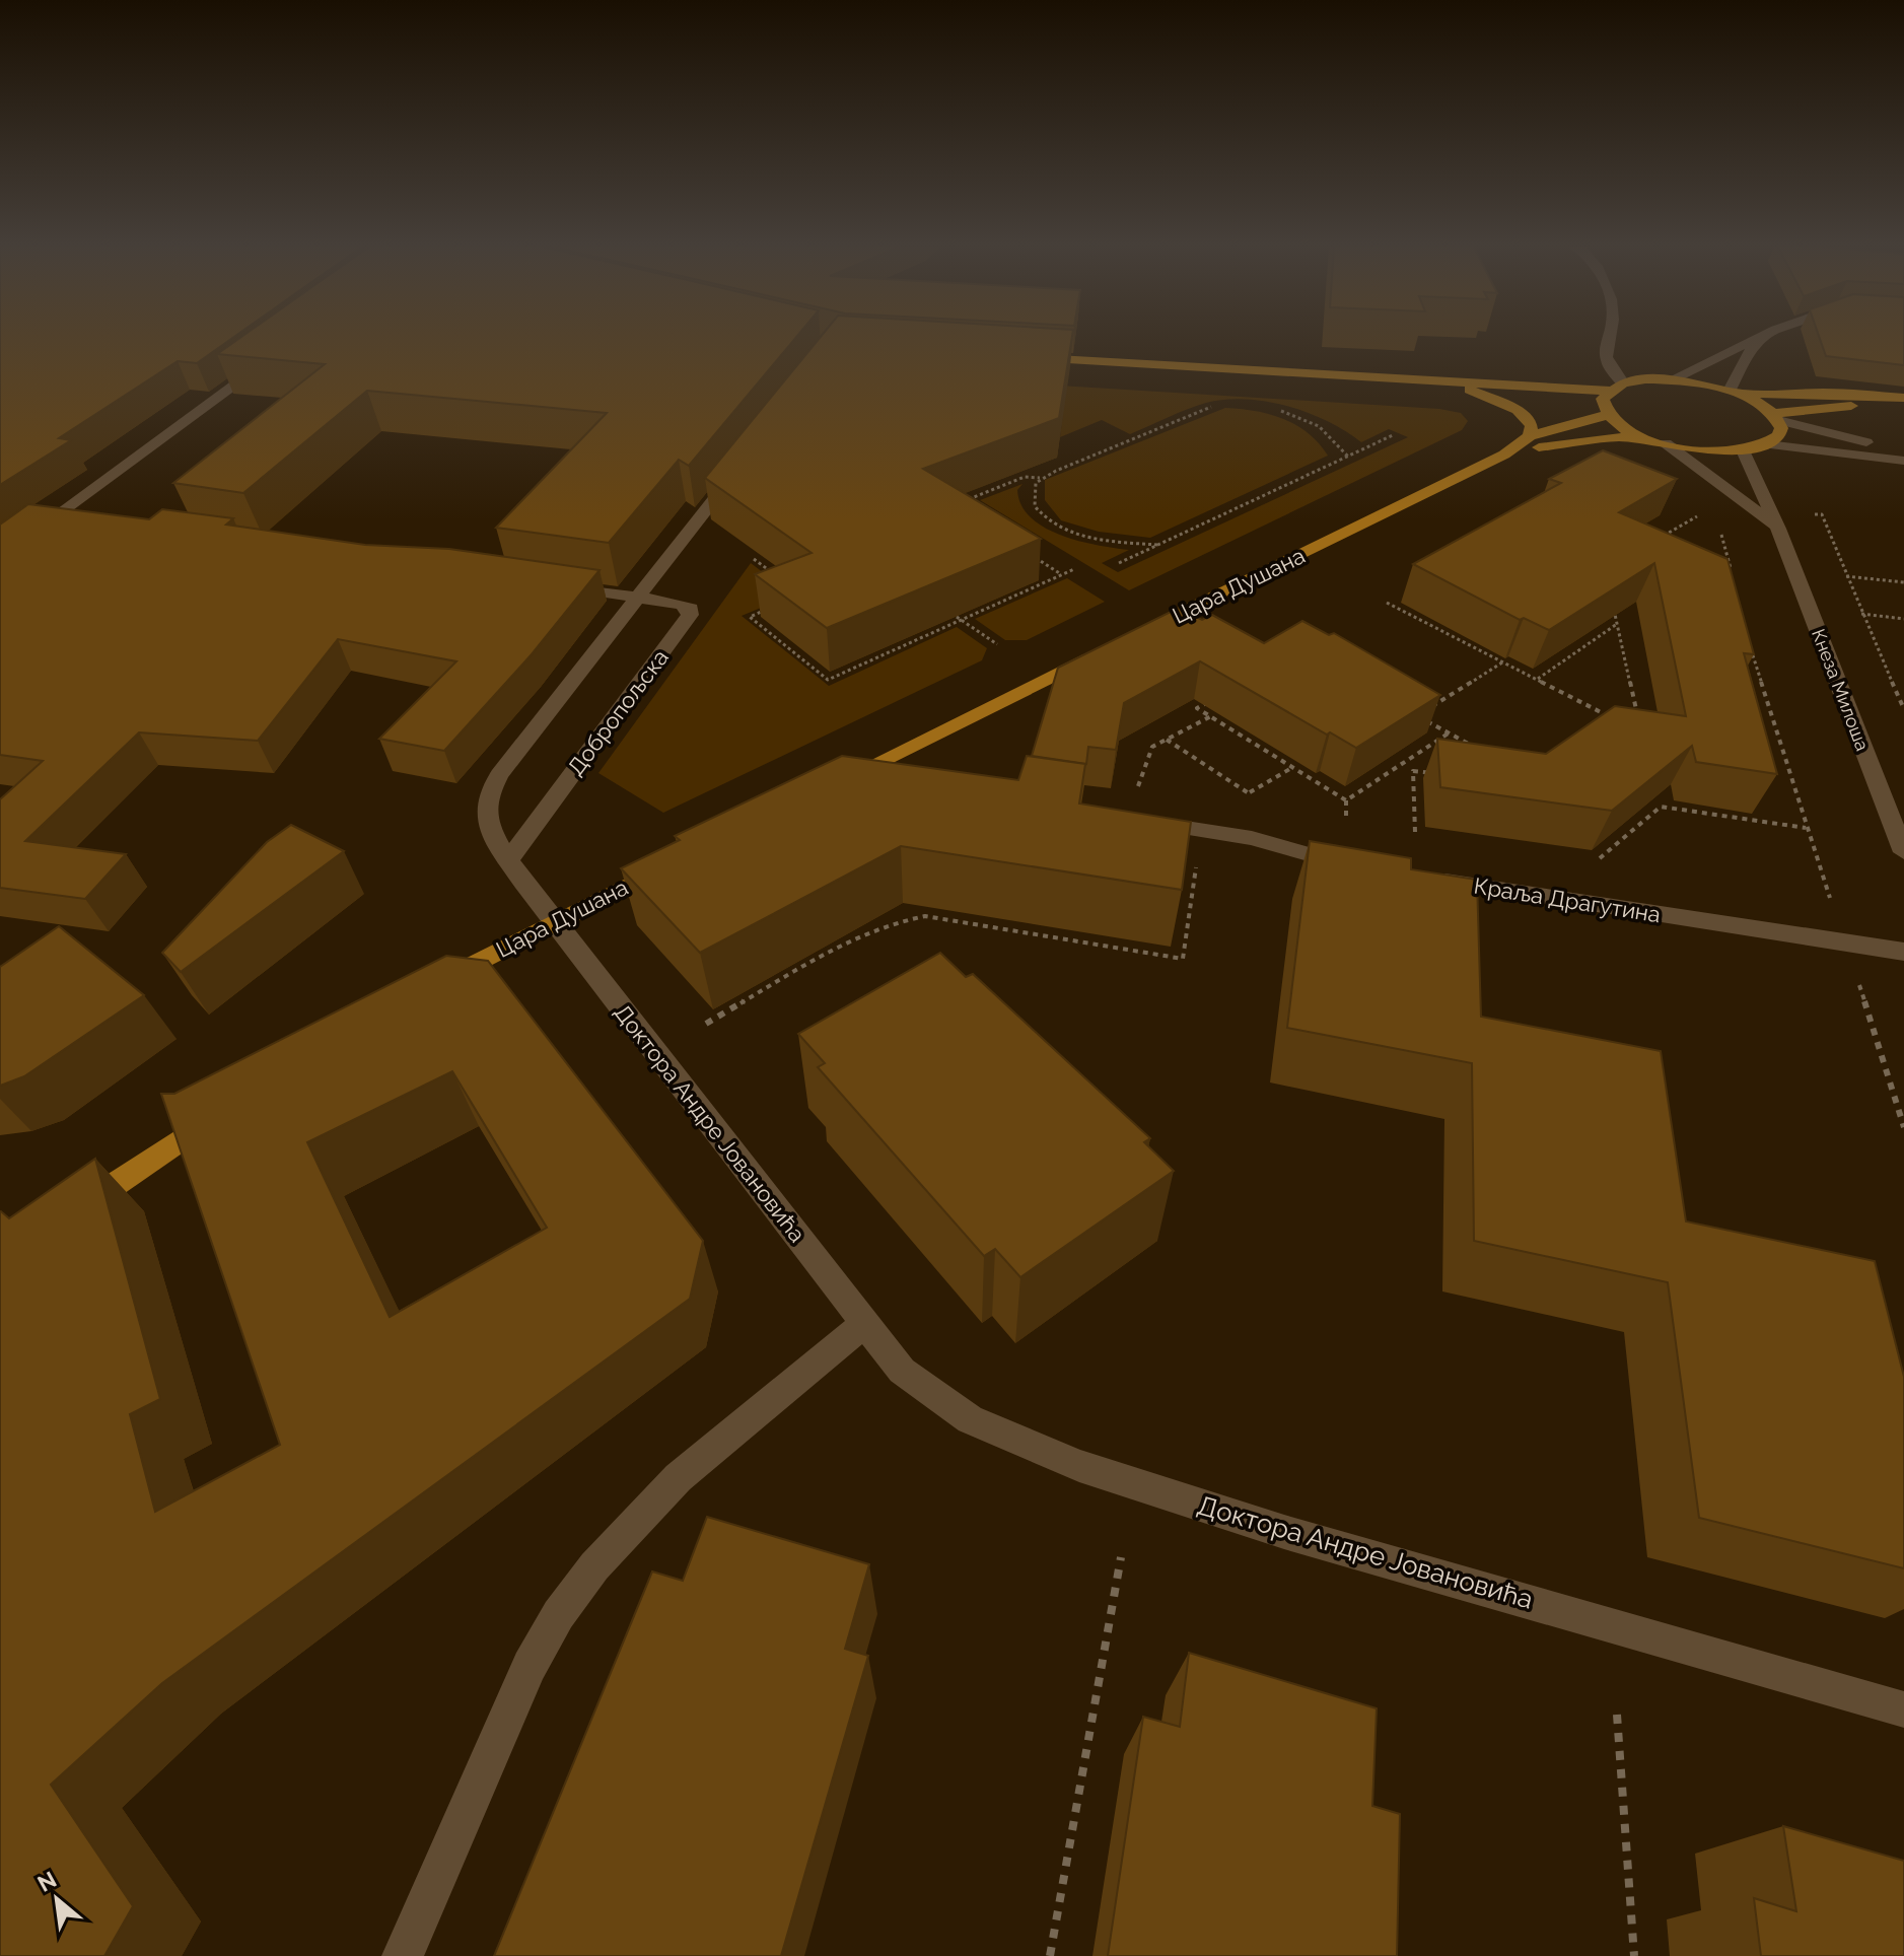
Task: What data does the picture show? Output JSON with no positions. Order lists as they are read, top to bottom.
{
  "streets": {
    "main road": ["Цара Душана"],
    "street": [
      "Кнеза Милоша",
      "Добропољска",
      "Краља Драгутина",
      "Доктора Андре Јовановића"
    ]
  },
  "crossings": [
    ["Цара Душана", "Доктора Андре Јовановића"]
  ],
  "north": "top left"
}
